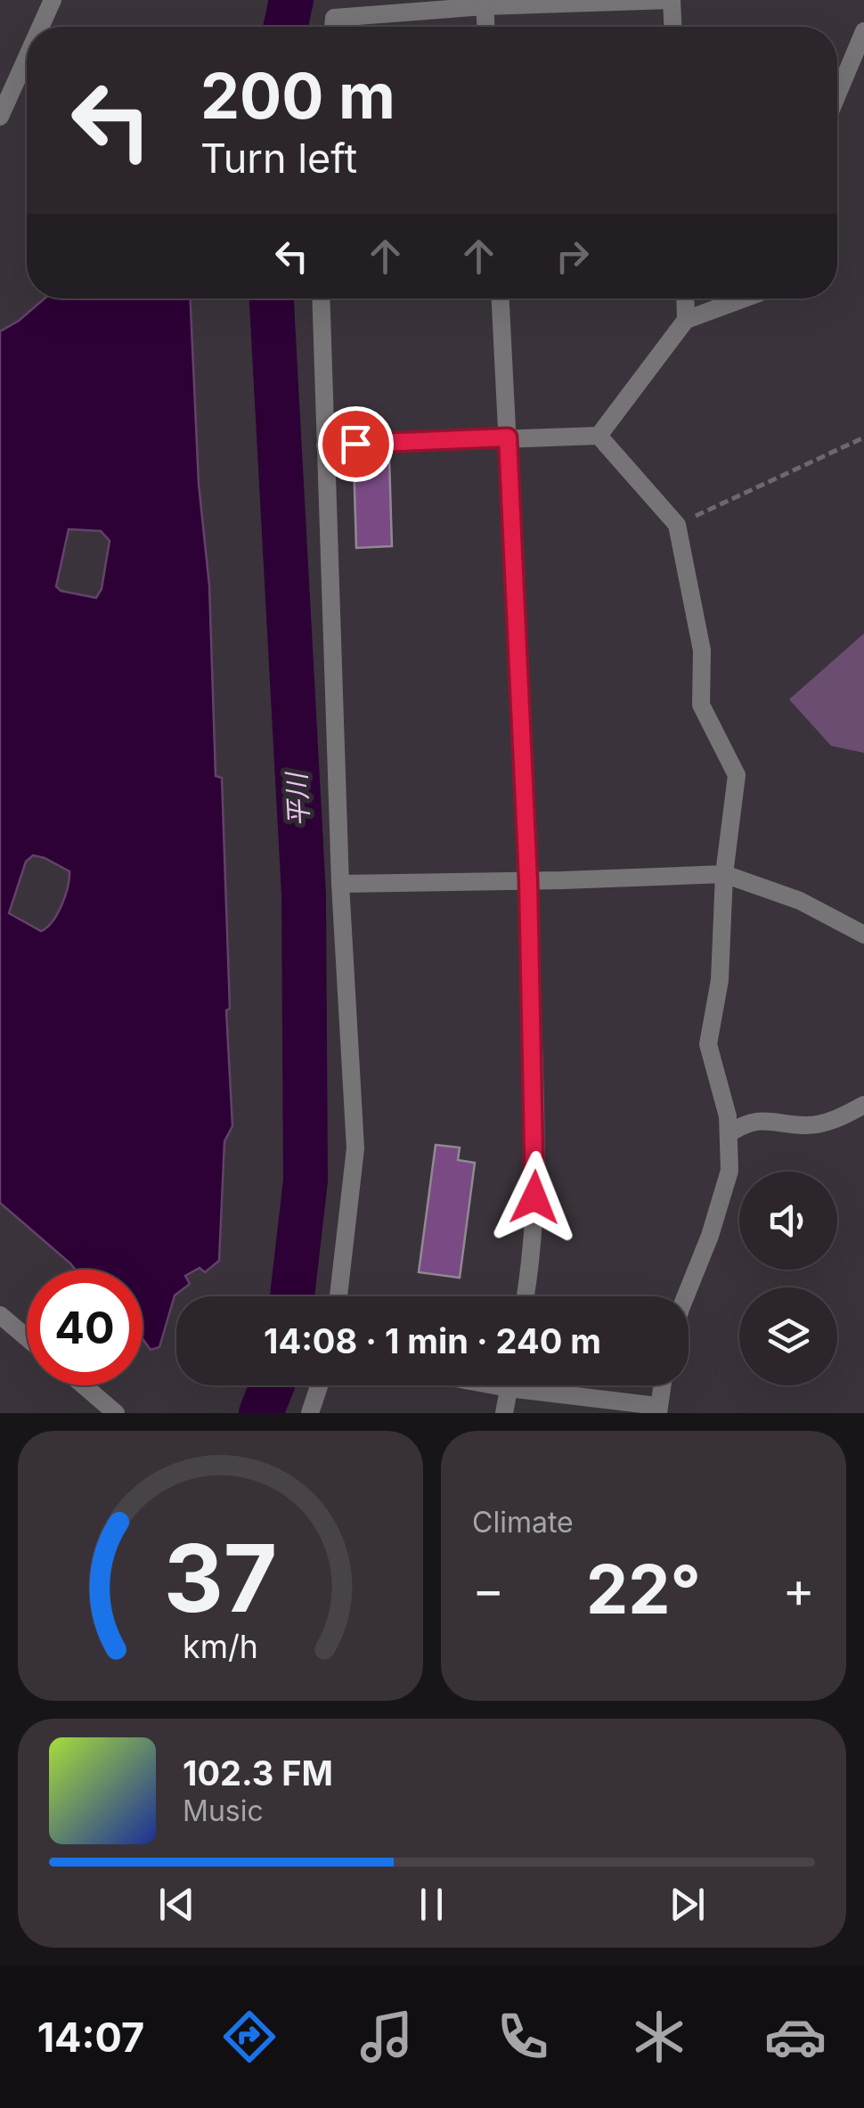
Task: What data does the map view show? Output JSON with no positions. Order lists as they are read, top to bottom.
{
  "water": ["平川"],
  "page": {
    "turn": ["200 m", "Turn left"],
    "limit": "40",
    "trip": "14:08 · 1 min · 240 m",
    "tile": "Climate",
    "heat": ["−", "22°", "+"],
    "song": ["102.3 FM", "Music"],
    "tabs": "14:07",
    "gauge": ["37", "km/h"]
  }
}
